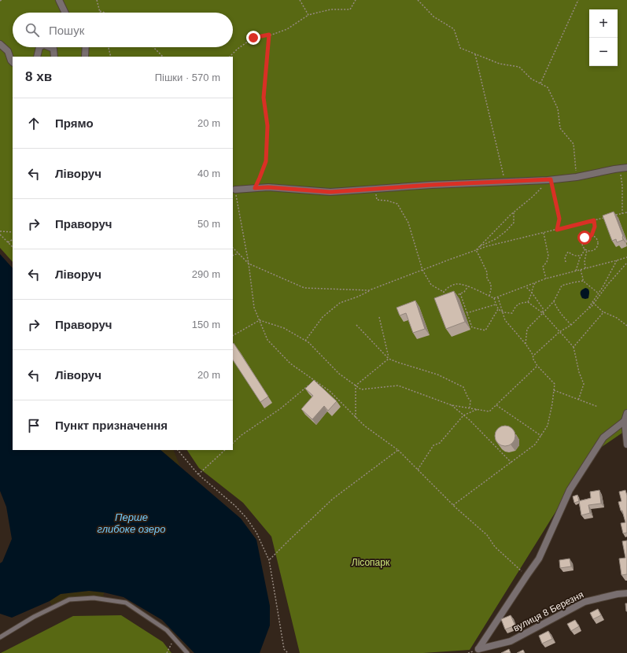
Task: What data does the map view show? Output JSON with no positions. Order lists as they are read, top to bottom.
{
  "streets": {
    "street": ["вулиця 8 Березня"]
  },
  "water": ["Перше глибоке озеро"],
  "parks": ["Лісопарк"],
  "page": {
    "map_buttons": ["+", "−"],
    "search": "Пошук",
    "heading": ["8 хв", "Пішки · 570 m"],
    "list": [
      ["Прямо", "20 m"],
      ["Ліворуч", "40 m"],
      ["Праворуч", "50 m"],
      ["Ліворуч", "290 m"],
      ["Праворуч", "150 m"],
      ["Ліворуч", "20 m"],
      "Пункт призначення"
    ]
  }
}
